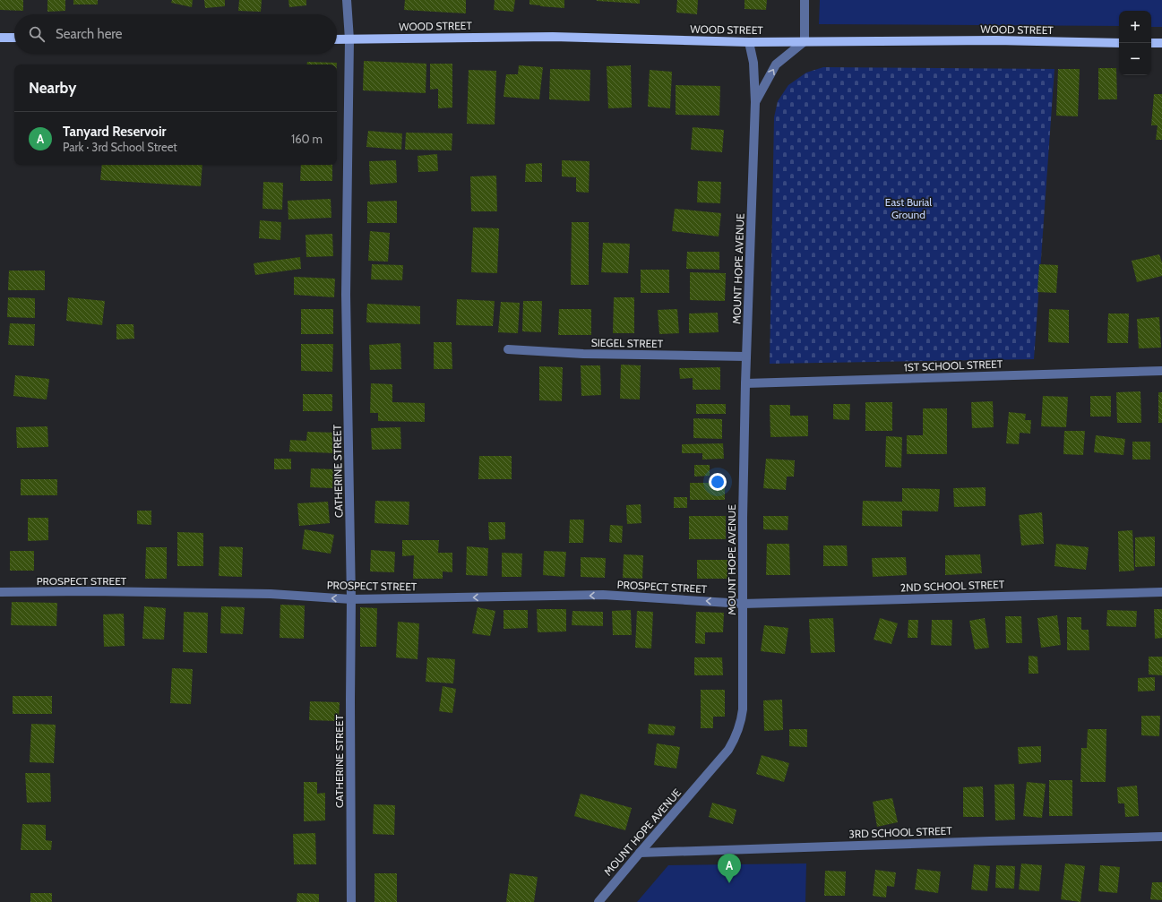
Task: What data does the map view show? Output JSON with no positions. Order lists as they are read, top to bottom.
{
  "streets": {
    "main road": ["WOOD STREET"],
    "street": [
      "MOUNT HOPE AVENUE",
      "SIEGEL STREET",
      "1ST SCHOOL STREET",
      "CATHERINE STREET",
      "PROSPECT STREET",
      "2ND SCHOOL STREET",
      "3RD SCHOOL STREET"
    ]
  },
  "crossings": [
    ["WOOD STREET", "MOUNT HOPE AVENUE"],
    ["WOOD STREET", "CATHERINE STREET"],
    ["MOUNT HOPE AVENUE", "SIEGEL STREET"],
    ["MOUNT HOPE AVENUE", "1ST SCHOOL STREET"],
    ["MOUNT HOPE AVENUE", "PROSPECT STREET"],
    ["MOUNT HOPE AVENUE", "2ND SCHOOL STREET"],
    ["MOUNT HOPE AVENUE", "3RD SCHOOL STREET"],
    ["CATHERINE STREET", "PROSPECT STREET"],
    ["PROSPECT STREET", "2ND SCHOOL STREET"]
  ],
  "one_way": ["PROSPECT STREET"],
  "parks": ["East Burial Ground"],
  "page": {
    "map_buttons": ["+", "−"],
    "search": "Search here",
    "heading": "Nearby",
    "list": [
      {
        "mark": "A",
        "name": "Tanyard Reservoir",
        "note": "Park · 3rd School Street",
        "value": "160 m"
      }
    ],
    "pins": "A"
  }
}
